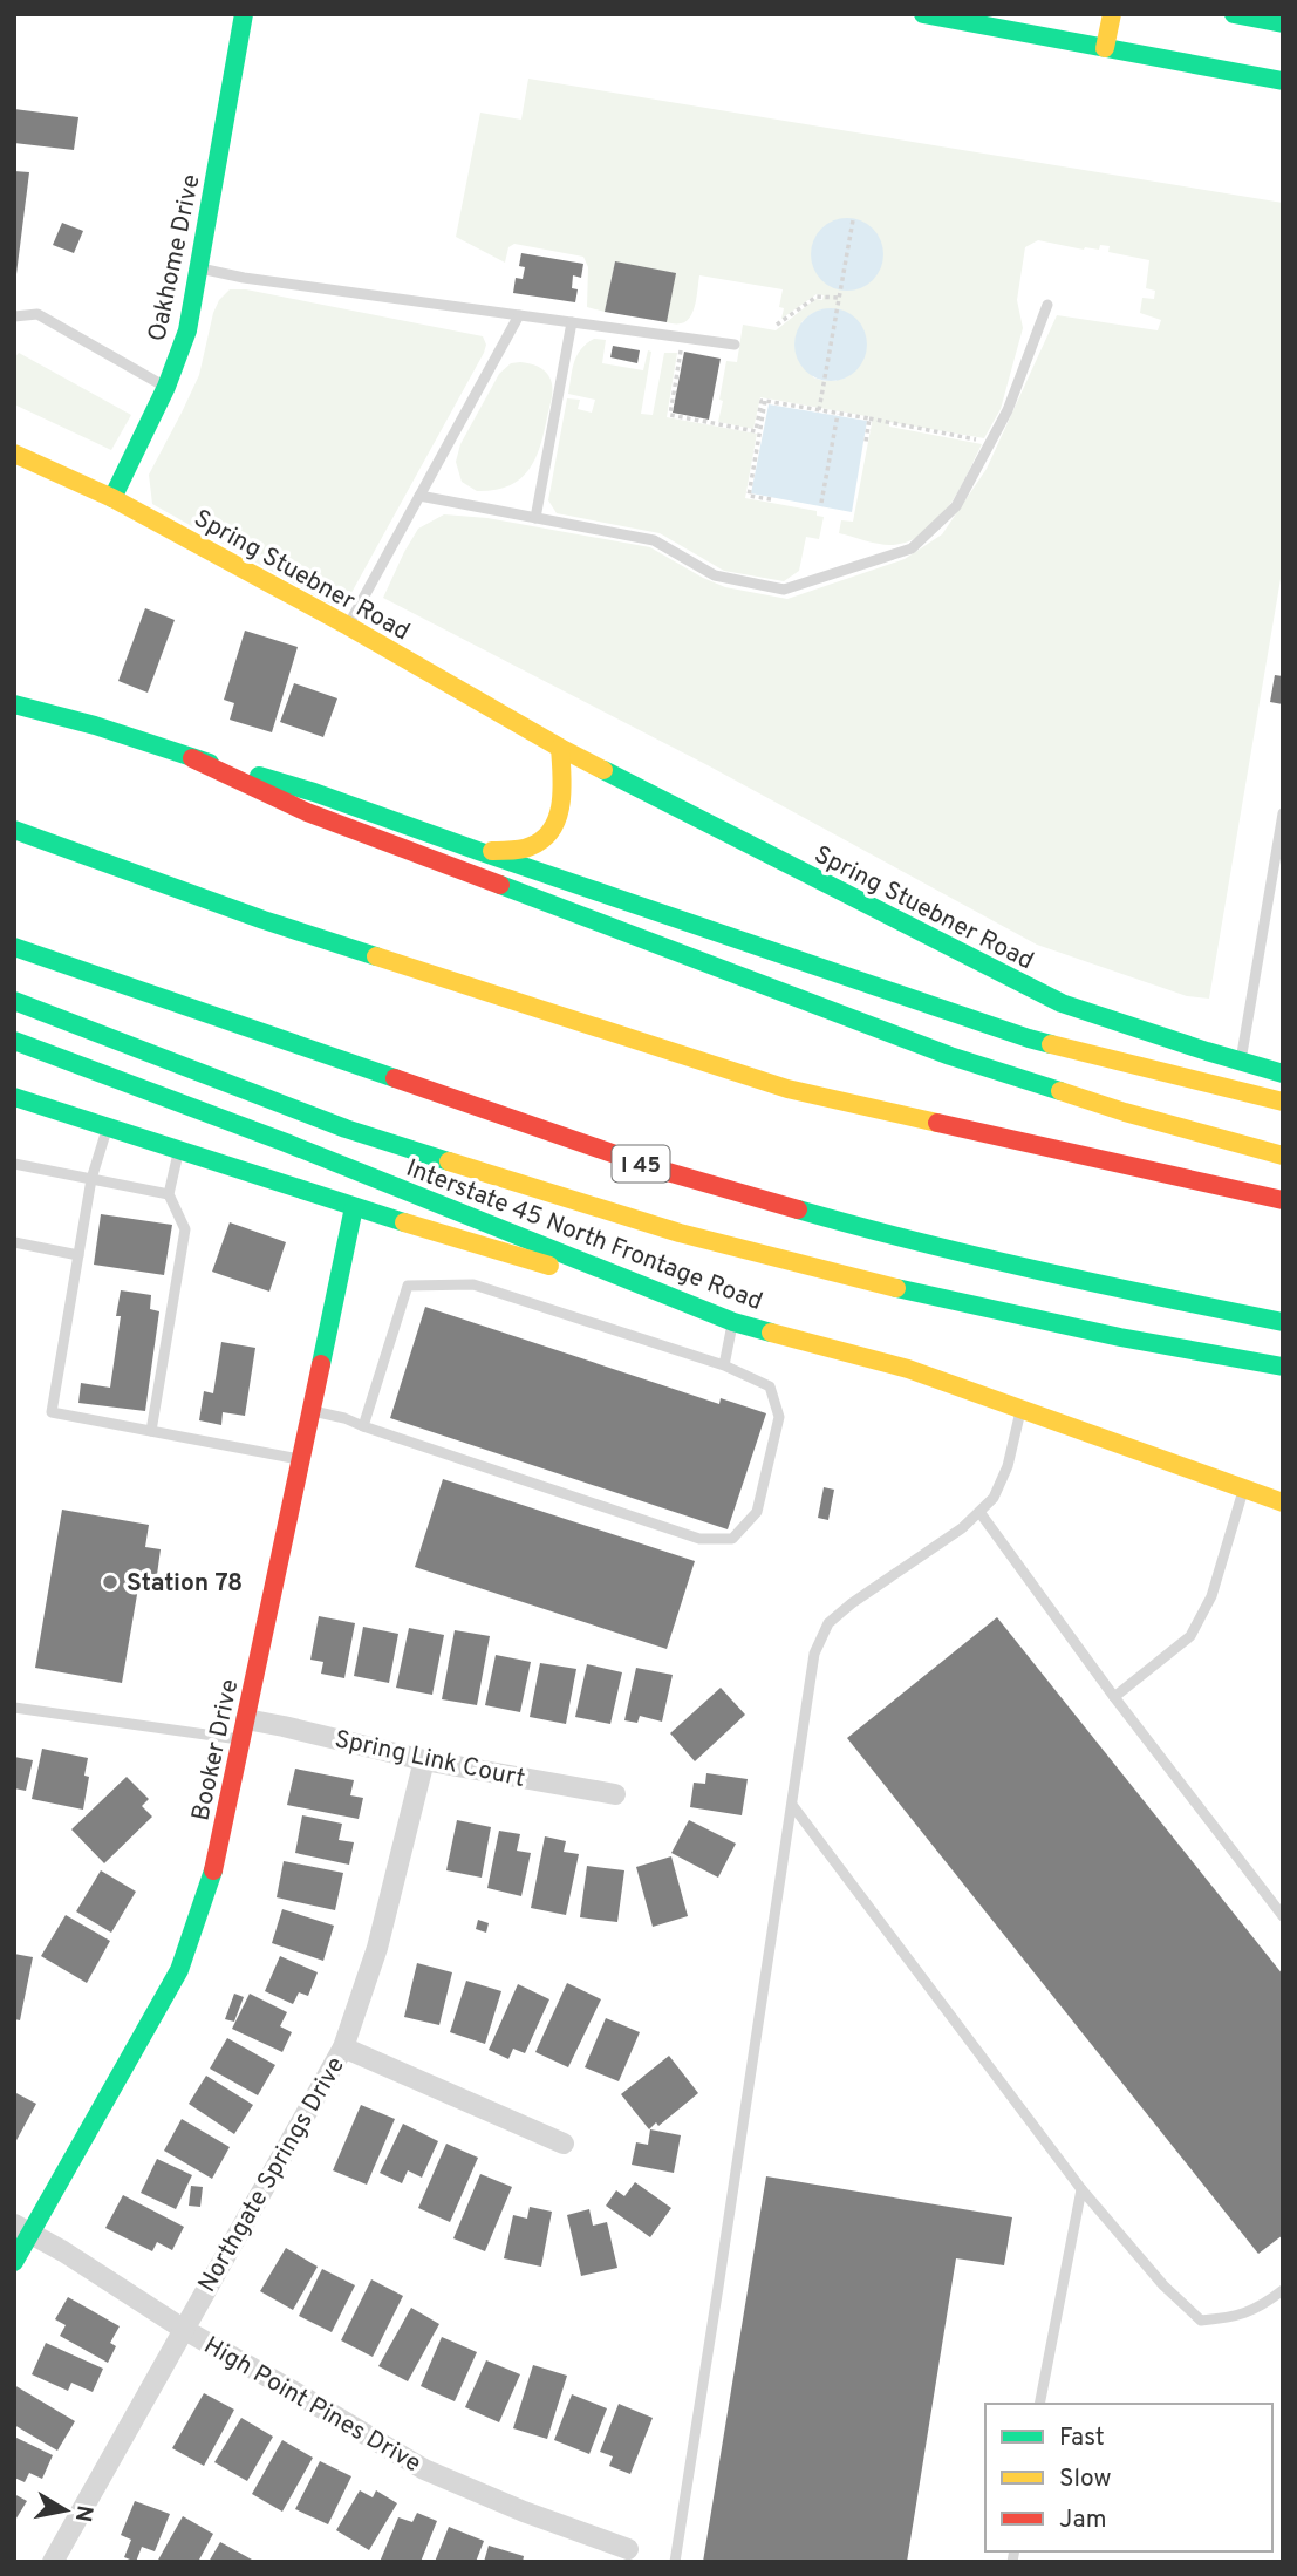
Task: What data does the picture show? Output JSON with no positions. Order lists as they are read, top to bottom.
{
  "streets": {
    "main road": [
      "Oakhome Drive",
      "Spring Stuebner Road",
      "I 45",
      "Interstate 45 North Frontage Road",
      "Booker Drive"
    ],
    "street": ["Spring Link Court", "Northgate Springs Drive", "High Point Pines Drive"]
  },
  "crossings": [
    ["Oakhome Drive", "Spring Stuebner Road"],
    ["Booker Drive", "Spring Link Court"],
    ["Booker Drive", "High Point Pines Drive"],
    ["Spring Link Court", "Northgate Springs Drive"],
    ["Northgate Springs Drive", "High Point Pines Drive"]
  ],
  "places": ["Station 78"],
  "legend": ["Fast", "Slow", "Jam"],
  "north": "right"
}
